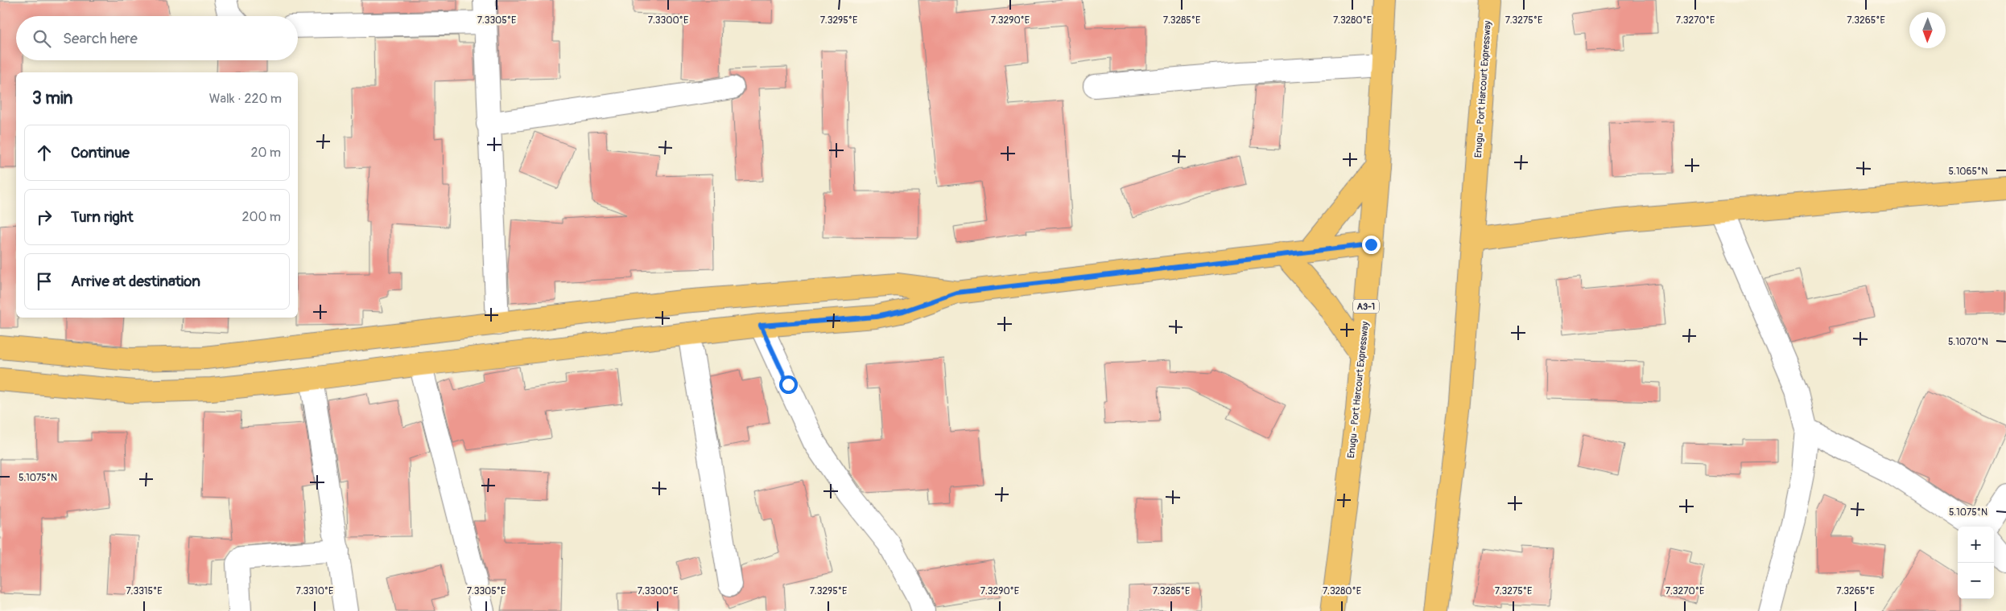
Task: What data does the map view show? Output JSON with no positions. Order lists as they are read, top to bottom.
{
  "streets": {
    "main road": ["Enugu - Port Harcourt Expressway", "A3-1"]
  },
  "north": "bottom",
  "page": {
    "search": "Search here",
    "heading": ["3 min", "Walk · 220 m"],
    "list": [
      ["Continue", "20 m"],
      ["Turn right", "200 m"],
      "Arrive at destination"
    ],
    "map_buttons": ["+", "−"]
  },
  "coordinates": [
    "7.3305°E",
    "7.3300°E",
    "7.3295°E",
    "7.3290°E",
    "7.3285°E",
    "7.3280°E",
    "7.3275°E",
    "7.3270°E",
    "7.3265°E",
    "5.1065°N",
    "5.1070°N",
    "5.1075°N",
    "7.3315°E",
    "7.3310°E"
  ]
}
